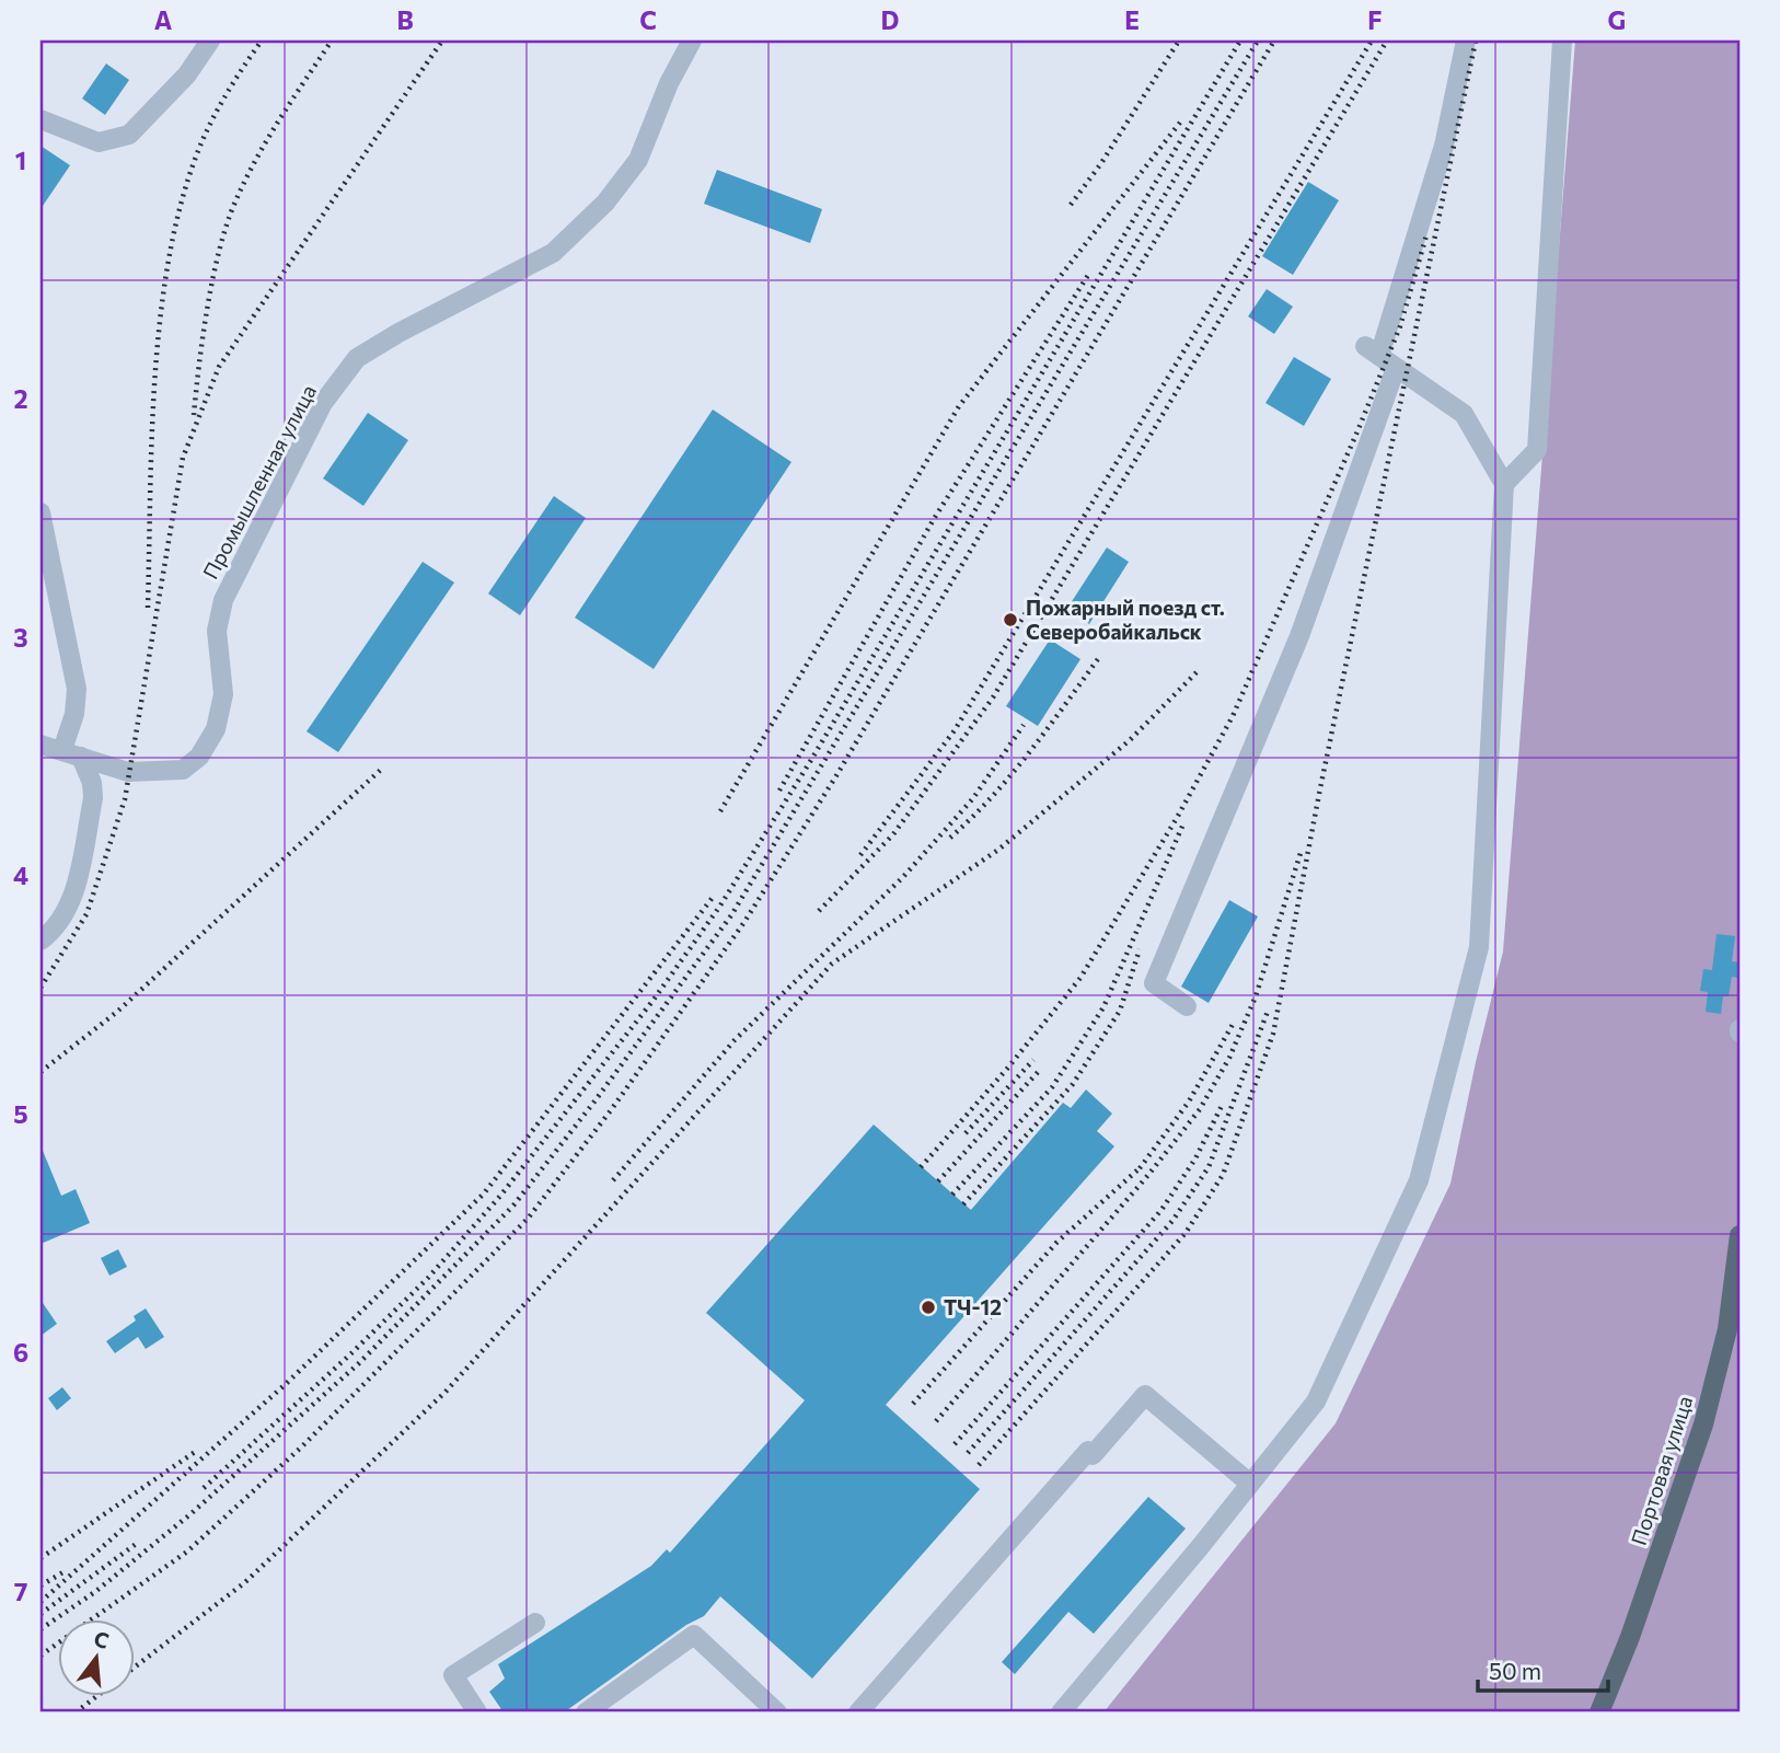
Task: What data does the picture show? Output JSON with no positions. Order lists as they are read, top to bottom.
{
  "streets": {
    "main road": ["Портовая улица"],
    "street": ["Промышленная улица"]
  },
  "places": ["Пожарный поезд ст. Северобайкальск", "ТЧ-12"],
  "scale_bar": "50 m",
  "north": "top",
  "grid": {
    "columns": [
      "A",
      "B",
      "C",
      "D",
      "E",
      "F",
      "G"
    ],
    "rows": [
      "1",
      "2",
      "3",
      "4",
      "5",
      "6",
      "7"
    ]
  }
}
